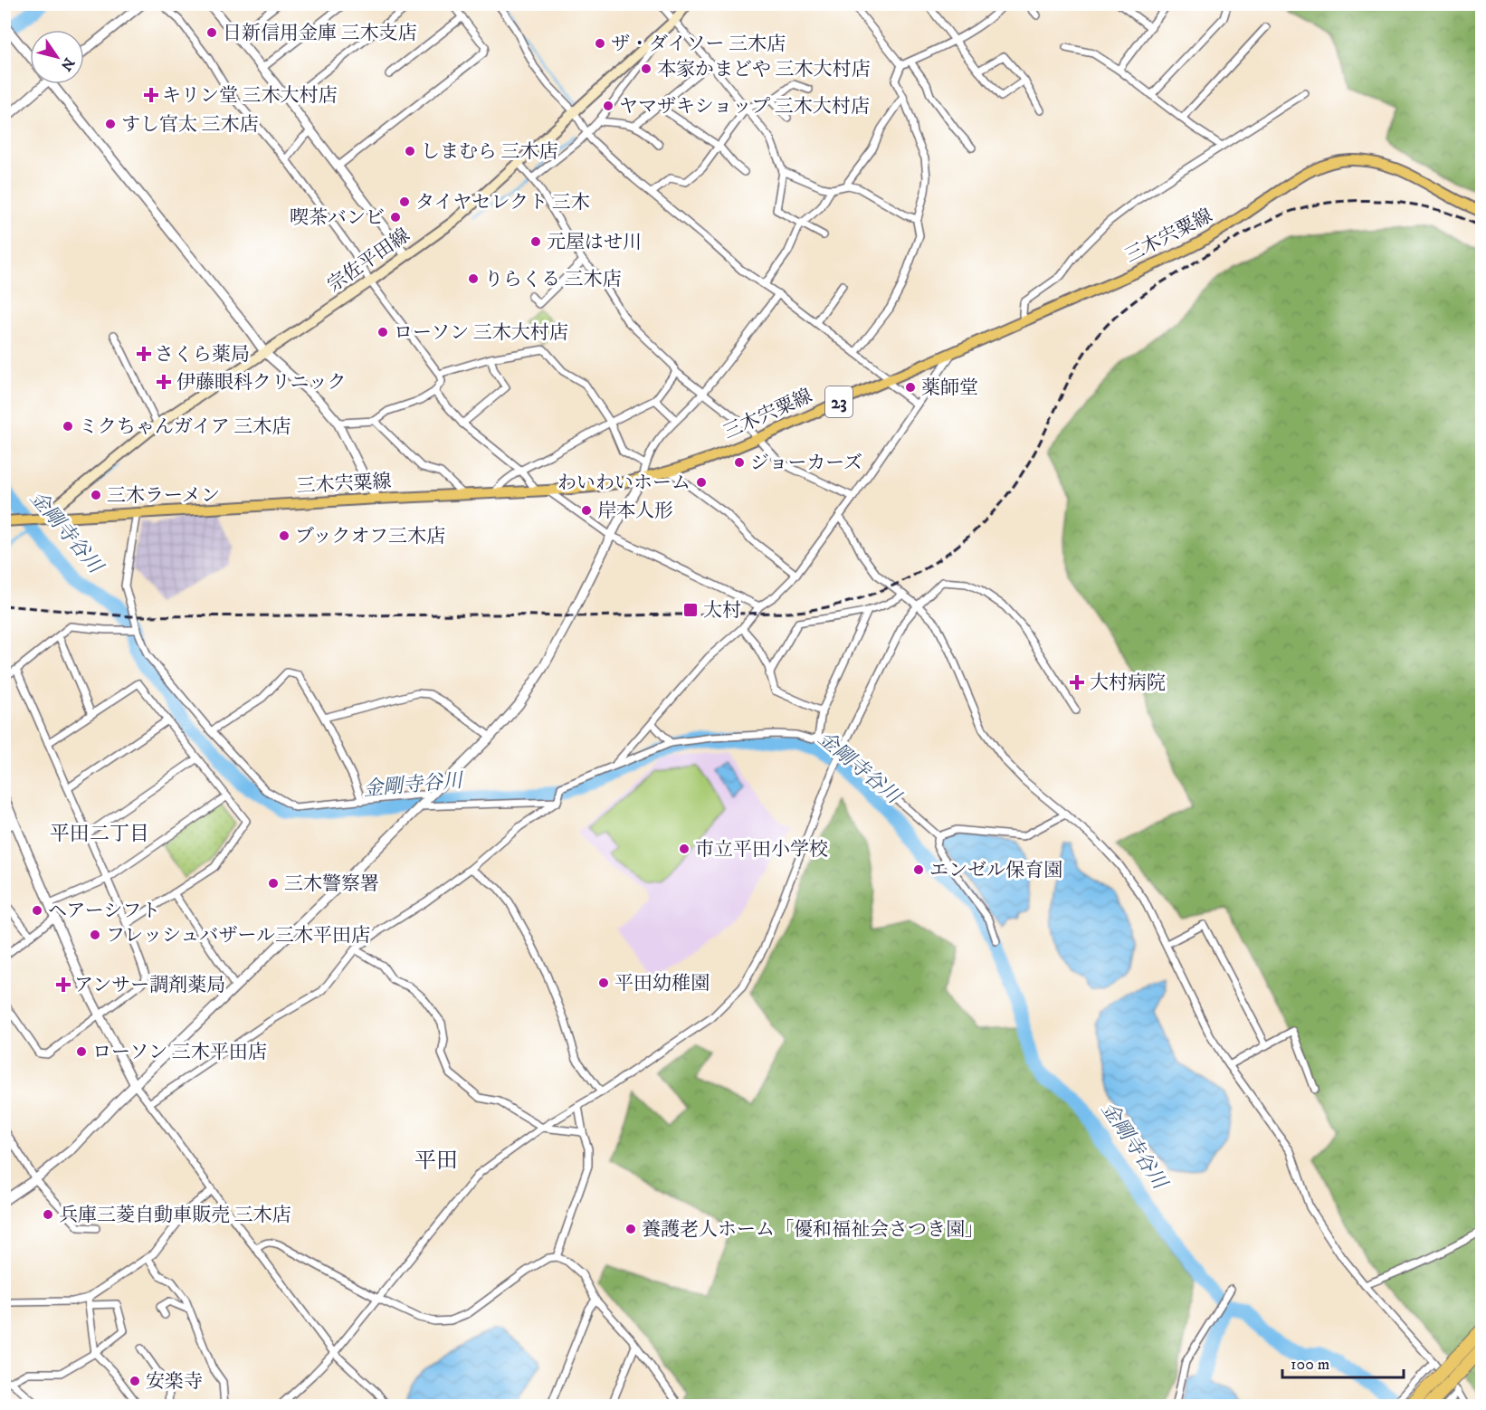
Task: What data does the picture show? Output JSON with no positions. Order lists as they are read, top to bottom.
{
  "streets": {
    "main road": ["三木宍粟線", "宗佐平田線", "23"]
  },
  "crossings": [
    ["三木宍粟線", "宗佐平田線"]
  ],
  "districts": ["平田二丁目", "平田"],
  "water": ["金剛寺谷川"],
  "places": {
    "other": [
      "日新信用金庫 三木支店",
      "ザ・ダイソー 三木店",
      "本家かまどや 三木大村店",
      "ヤマザキショップ 三木大村店",
      "すし官太 三木店",
      "しまむら 三木店",
      "タイヤセレクト 三木",
      "喫茶バンビ",
      "元屋はせ川",
      "りらくる 三木店",
      "ローソン 三木大村店",
      "薬師堂",
      "ミクちゃんガイア 三木店",
      "ジョーカーズ",
      "わいわいホーム",
      "三木ラーメン",
      "岸本人形",
      "ブックオフ三木店",
      "市立平田小学校",
      "エンゼル保育園",
      "三木警察署",
      "ヘアーシフト",
      "フレッシュバザール三木平田店",
      "平田幼稚園",
      "ローソン 三木平田店",
      "兵庫三菱自動車販売 三木店",
      "養護老人ホーム「優和福祉会さつき園」",
      "安楽寺"
    ],
    "health": [
      "キリン堂 三木大村店",
      "さくら薬局",
      "伊藤眼科クリニック",
      "大村病院",
      "アンサー調剤薬局"
    ],
    "transit": ["大村"]
  },
  "scale_bar": "100 m",
  "north": "bottom right"
}
